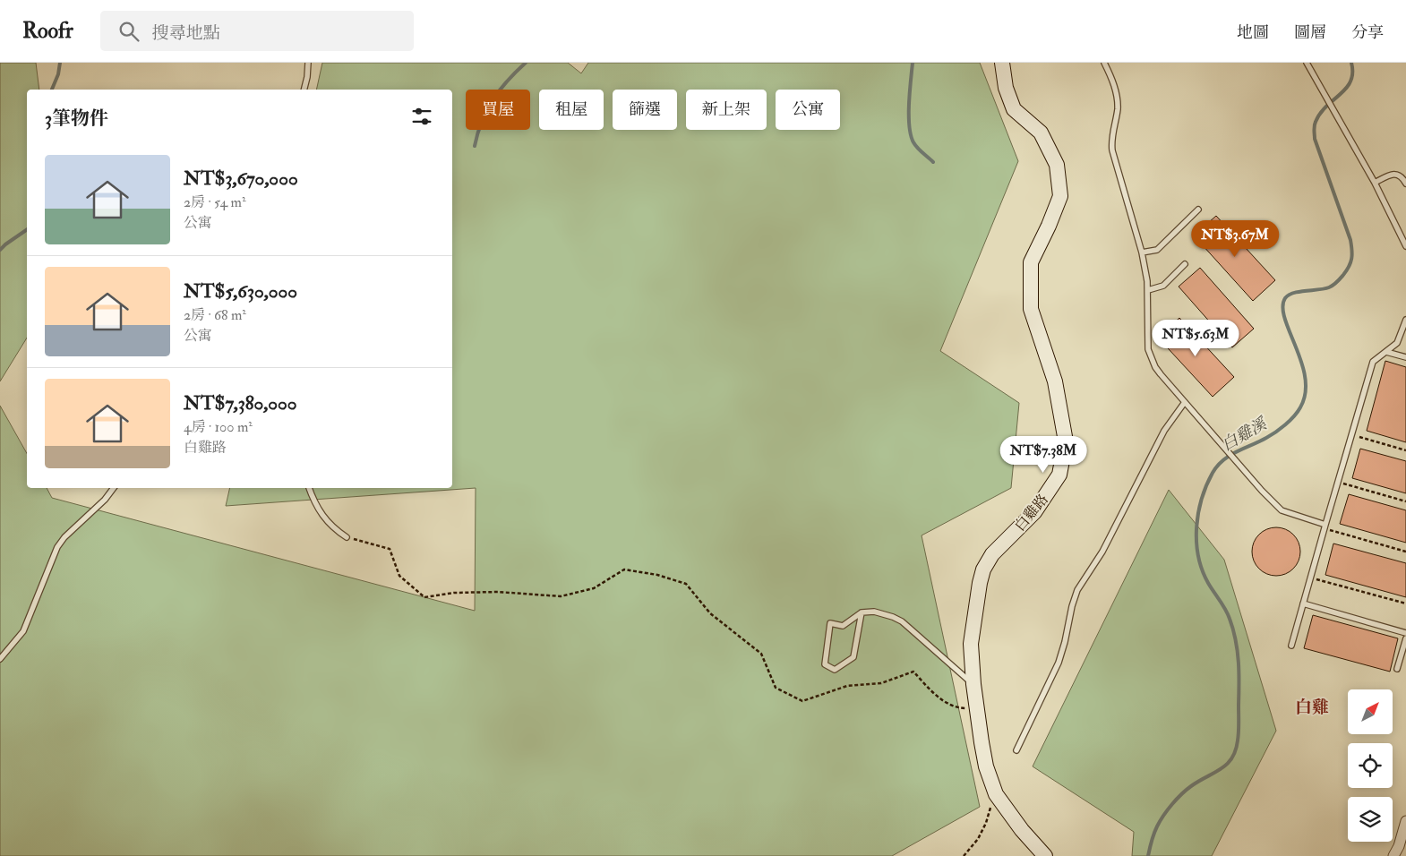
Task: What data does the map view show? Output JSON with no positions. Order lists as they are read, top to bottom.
{
  "streets": {
    "street": ["白雞路"]
  },
  "districts": ["白雞"],
  "water": ["白雞溪"],
  "north": "top right",
  "page": {
    "header": "Roofr",
    "search": "搜尋地點",
    "nav": ["地圖", "圖層", "分享"],
    "chip": [
      "買屋",
      "租屋",
      "篩選",
      "新上架",
      "公寓"
    ],
    "heading": "3筆物件",
    "list": [
      {
        "name": "NT$3,670,000",
        "note": "2房 · 54 m² · 公寓"
      },
      {
        "name": "NT$5,630,000",
        "note": "2房 · 68 m² · 公寓"
      },
      {
        "name": "NT$7,380,000",
        "note": "4房 · 100 m² · 白雞路"
      }
    ],
    "price": ["NT$3.67M", "NT$5.63M", "NT$7.38M"]
  }
}
